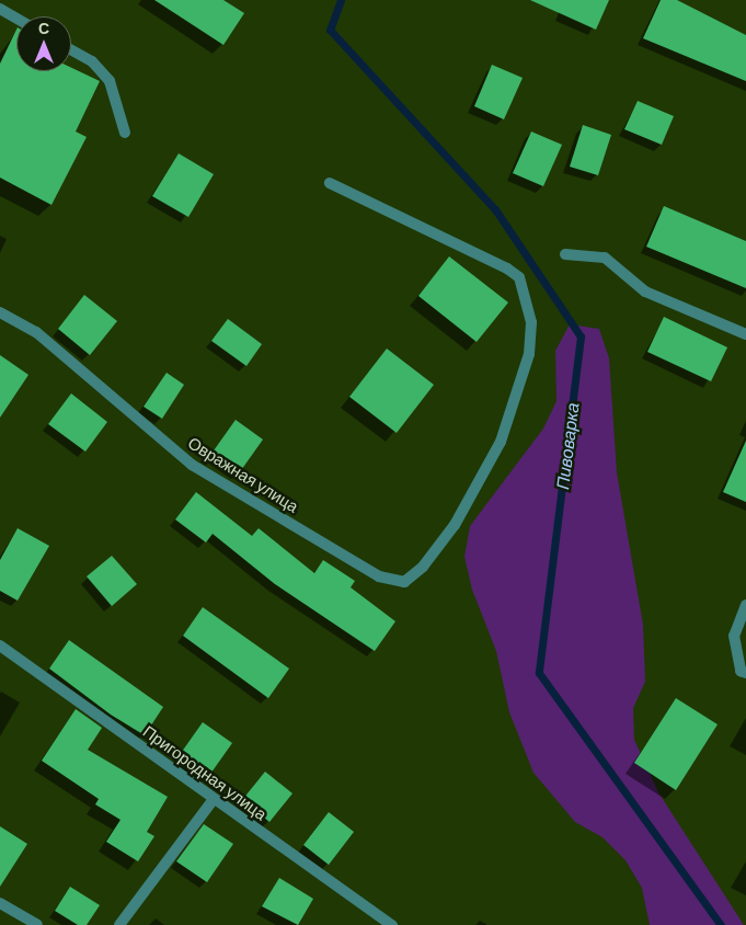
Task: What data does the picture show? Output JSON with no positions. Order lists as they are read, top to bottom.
{
  "streets": {
    "street": ["Овражная улица", "Пригородная улица"]
  },
  "water": ["Пивоварка"],
  "north": "top"
}
